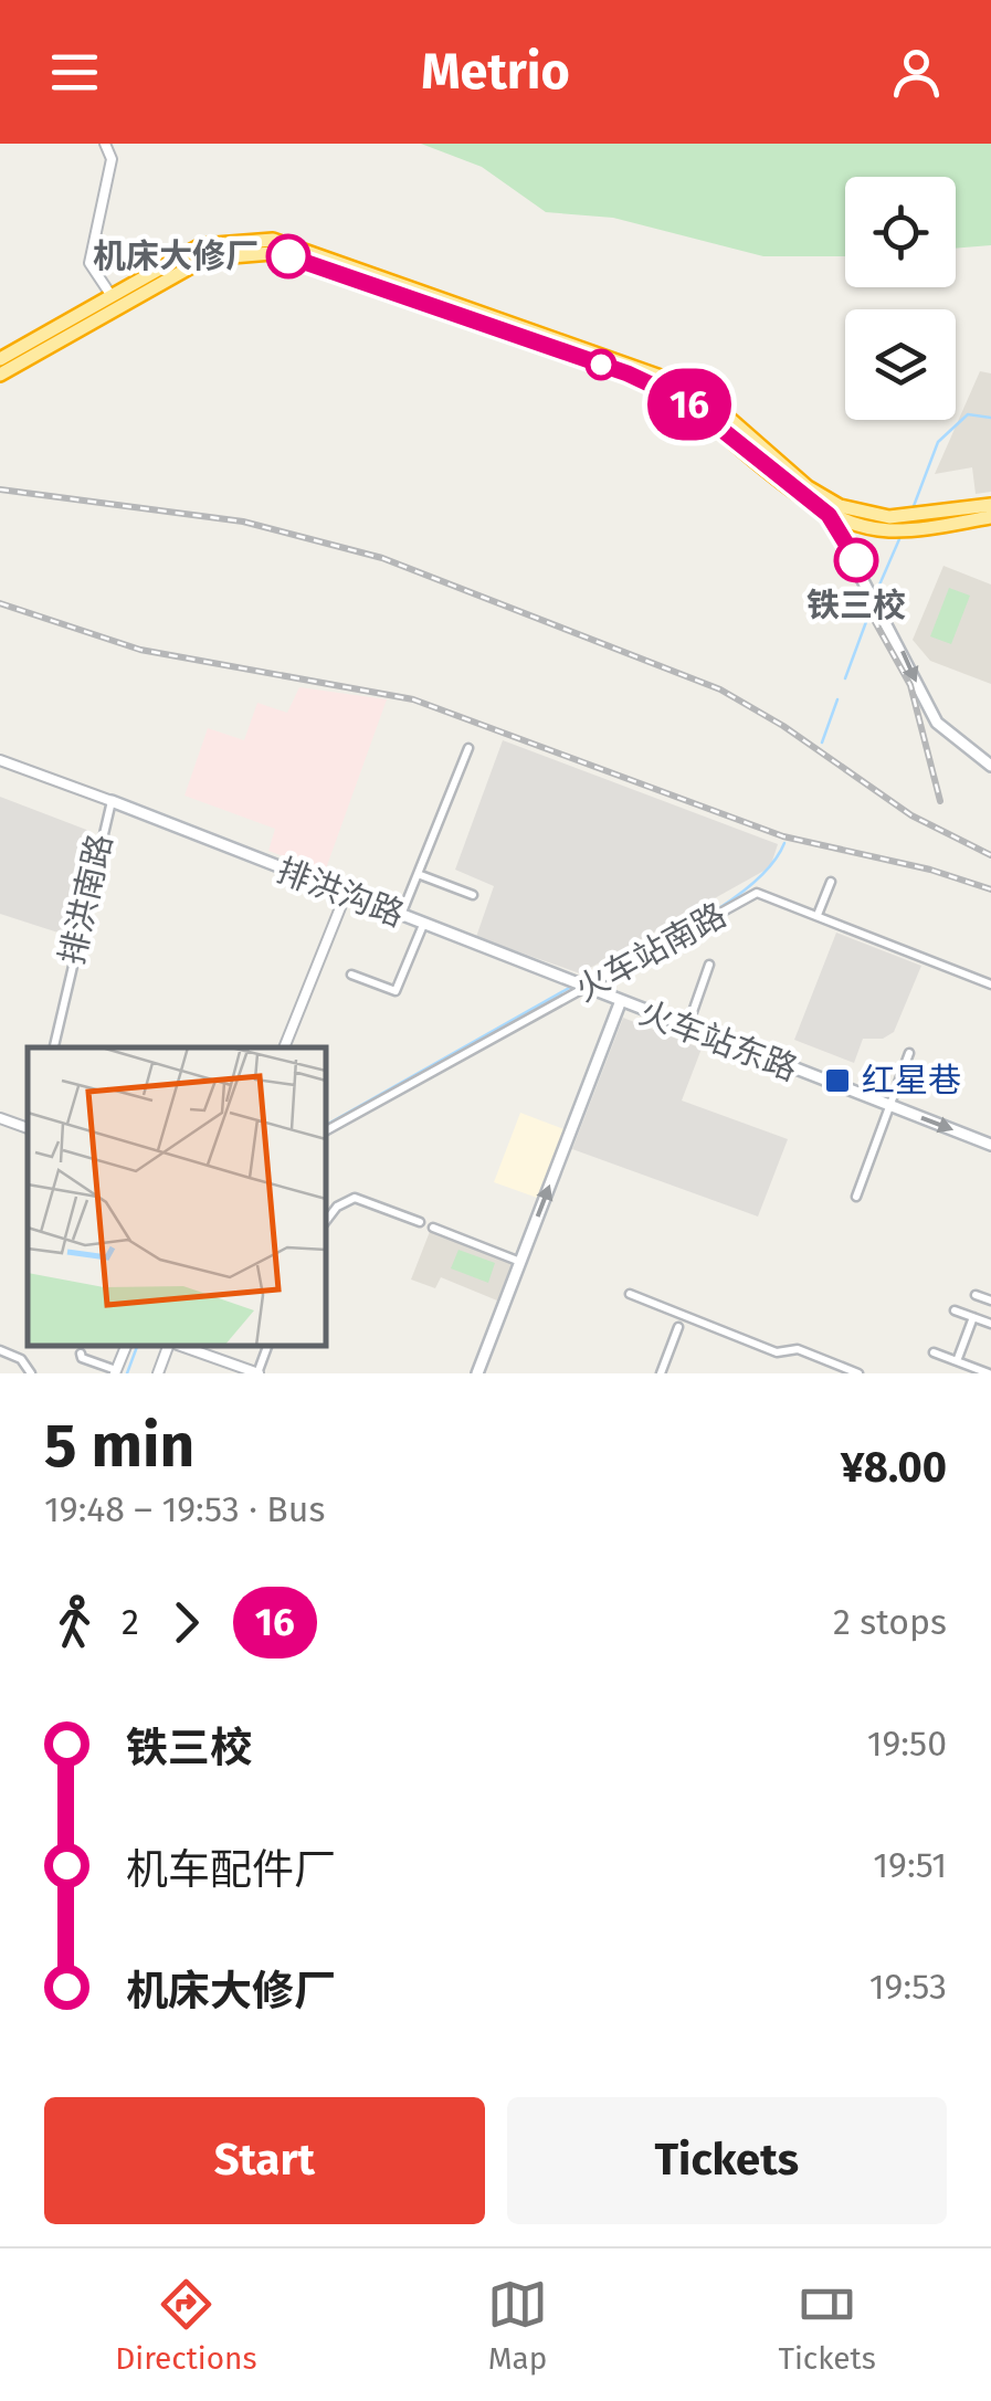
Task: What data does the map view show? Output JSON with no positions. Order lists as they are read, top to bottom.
{
  "streets": {
    "main road": ["排洪沟路", "火车站东路"],
    "street": ["排洪南路", "火车站南路"]
  },
  "crossings": [
    ["排洪沟路", "排洪南路"],
    ["排洪沟路", "火车站东路"],
    ["火车站南路", "火车站东路"]
  ],
  "places": {
    "other": ["机床大修厂", "铁三校"],
    "transit": ["红星巷"]
  },
  "lines": ["bus line 16"],
  "page": {
    "header": "Metrio",
    "on_map": "16",
    "heading": ["5 min", "19:48 – 19:53 · Bus", "¥8.00"],
    "legs": ["2", "16", "2 stops"],
    "list": [
      {
        "name": "铁三校",
        "value": "19:50"
      },
      {
        "name": "机车配件厂",
        "value": "19:51"
      },
      {
        "name": "机床大修厂",
        "value": "19:53"
      }
    ],
    "buttons": ["Start", "Tickets"],
    "tabs": ["Directions", "Map", "Tickets"]
  }
}
